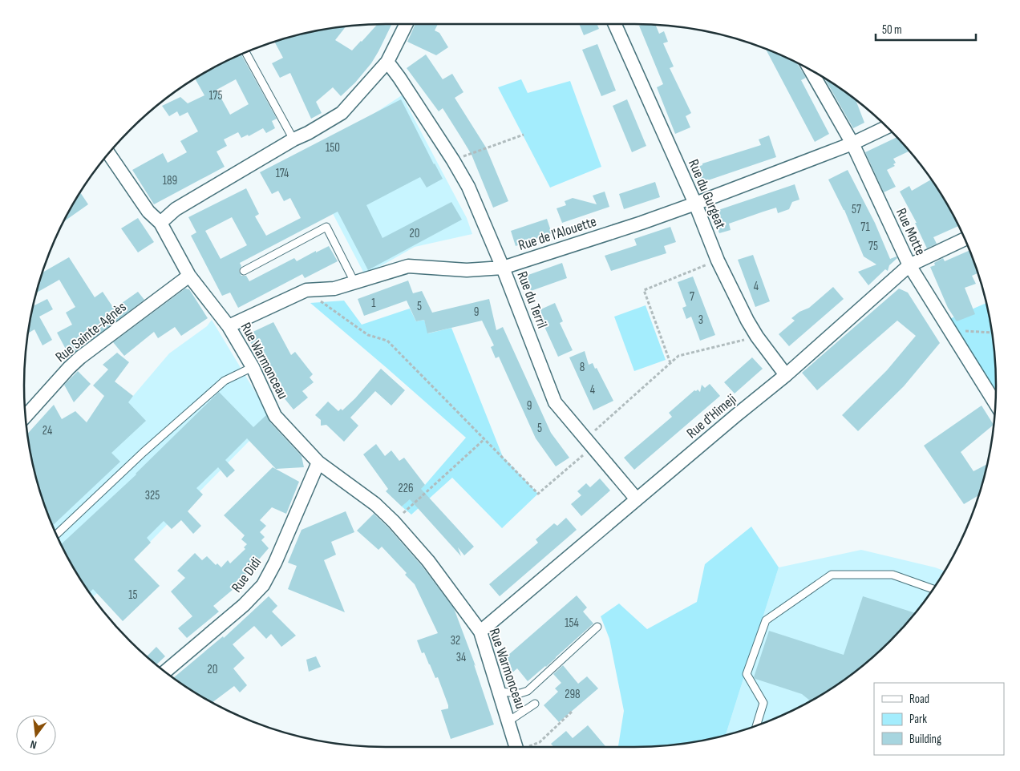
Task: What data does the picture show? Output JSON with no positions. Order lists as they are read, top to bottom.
{
  "streets": {
    "street": [
      "Rue du Gurgeat",
      "Rue Motte",
      "Rue de l'Alouette",
      "Rue du Terril",
      "Rue Sainte-Agnès",
      "Rue Warmonceau",
      "Rue d'Himeji",
      "Rue Didi"
    ]
  },
  "crossings": [
    ["Rue du Gurgeat", "Rue de l'Alouette"],
    ["Rue du Gurgeat", "Rue d'Himeji"],
    ["Rue Motte", "Rue de l'Alouette"],
    ["Rue Motte", "Rue d'Himeji"],
    ["Rue de l'Alouette", "Rue du Terril"],
    ["Rue de l'Alouette", "Rue Warmonceau"],
    ["Rue du Terril", "Rue d'Himeji"],
    ["Rue Sainte-Agnès", "Rue Warmonceau"],
    ["Rue Warmonceau", "Rue d'Himeji"],
    ["Rue Warmonceau", "Rue Didi"]
  ],
  "house_numbers": [
    "175",
    "150",
    "174",
    "189",
    "57",
    "71",
    "20",
    "75",
    "4",
    "7",
    "1",
    "5",
    "9",
    "3",
    "8",
    "4",
    "9",
    "5",
    "24",
    "226",
    "325",
    "15",
    "154",
    "32",
    "34",
    "20",
    "298"
  ],
  "legend": ["Road", "Park", "Building"],
  "scale_bar": "50 m",
  "north": "bottom"
}
